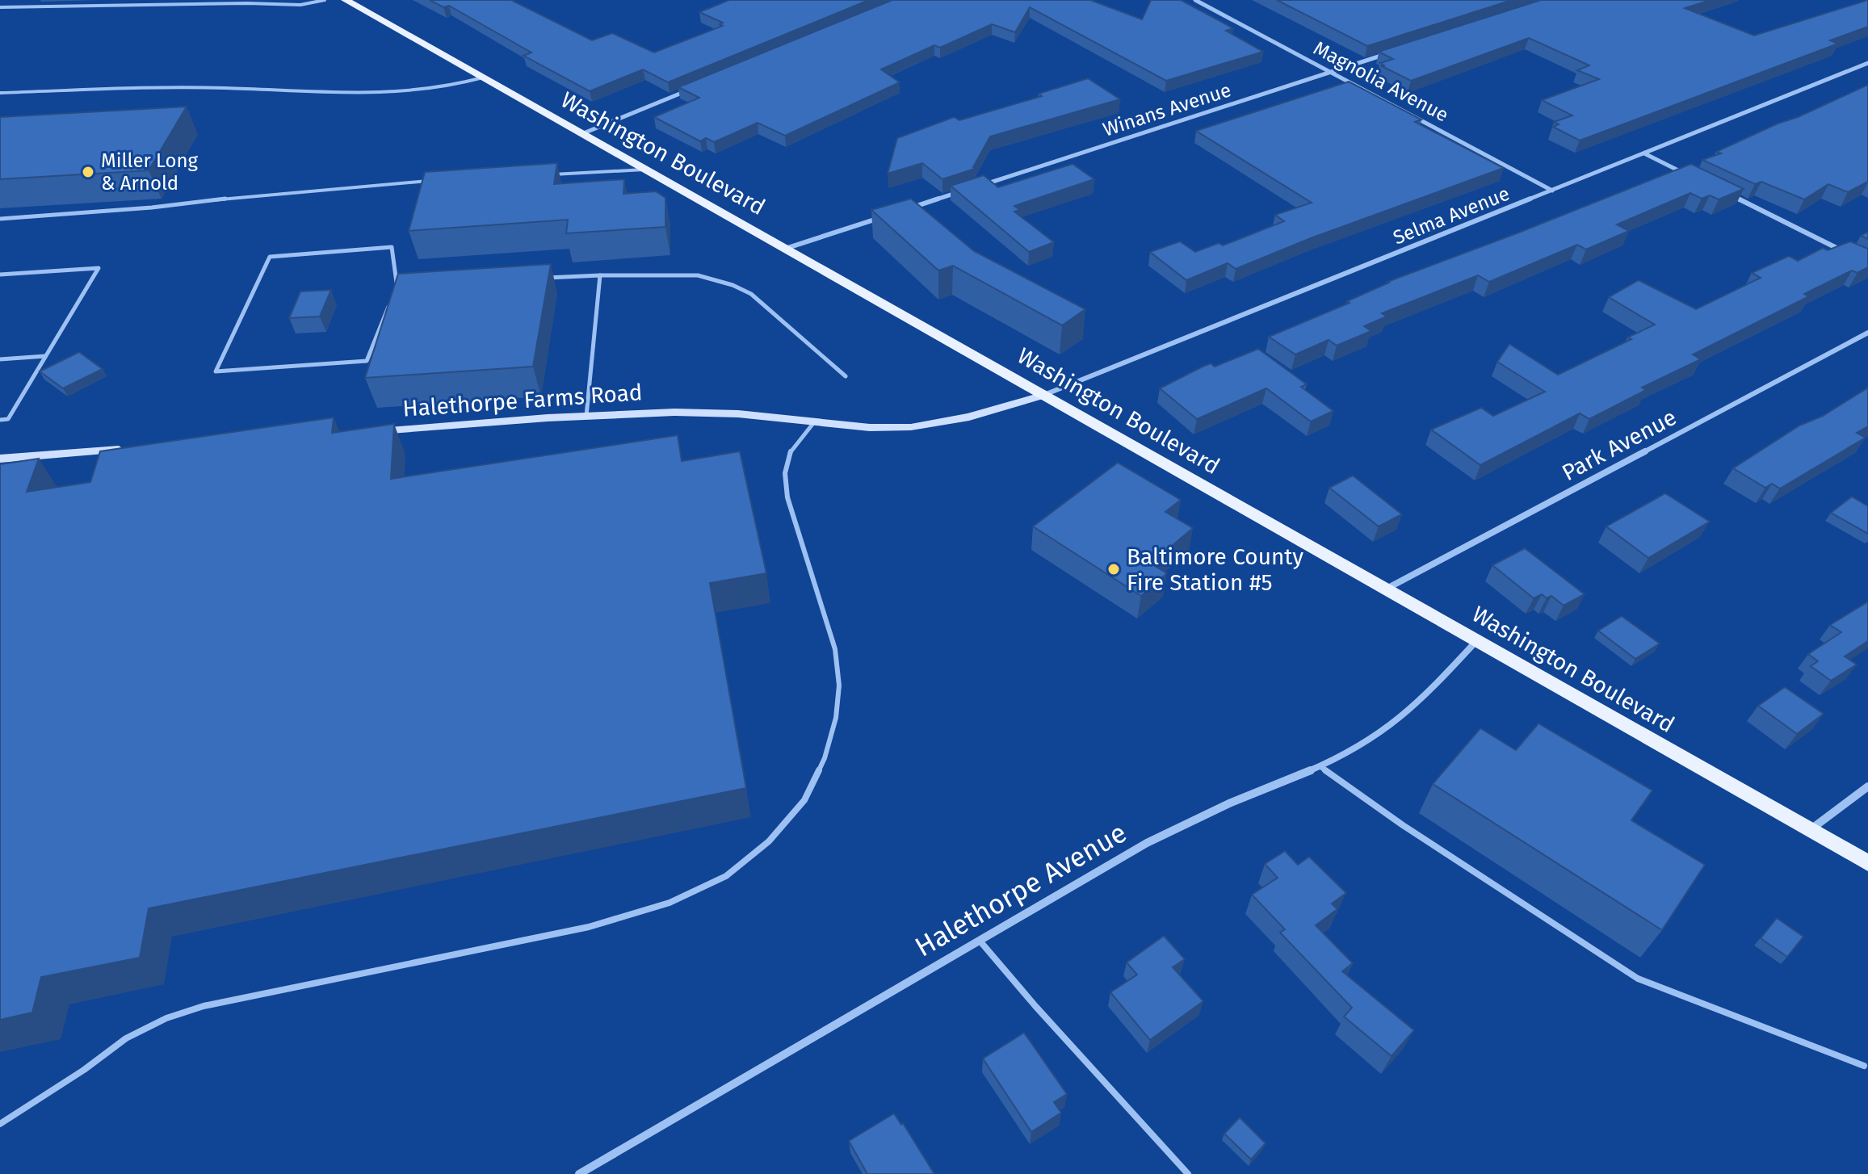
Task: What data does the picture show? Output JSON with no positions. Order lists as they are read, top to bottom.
{
  "streets": {
    "main road": ["Washington Boulevard"],
    "street": [
      "Magnolia Avenue",
      "Winans Avenue",
      "Selma Avenue",
      "Halethorpe Farms Road",
      "Park Avenue",
      "Halethorpe Avenue"
    ]
  },
  "crossings": [
    ["Magnolia Avenue", "Winans Avenue"],
    ["Magnolia Avenue", "Selma Avenue"],
    ["Washington Boulevard", "Selma Avenue"],
    ["Washington Boulevard", "Halethorpe Farms Road"],
    ["Washington Boulevard", "Park Avenue"],
    ["Washington Boulevard", "Halethorpe Avenue"],
    ["Selma Avenue", "Halethorpe Farms Road"]
  ],
  "places": ["Miller Long & Arnold", "Baltimore County Fire Station #5"]
}
